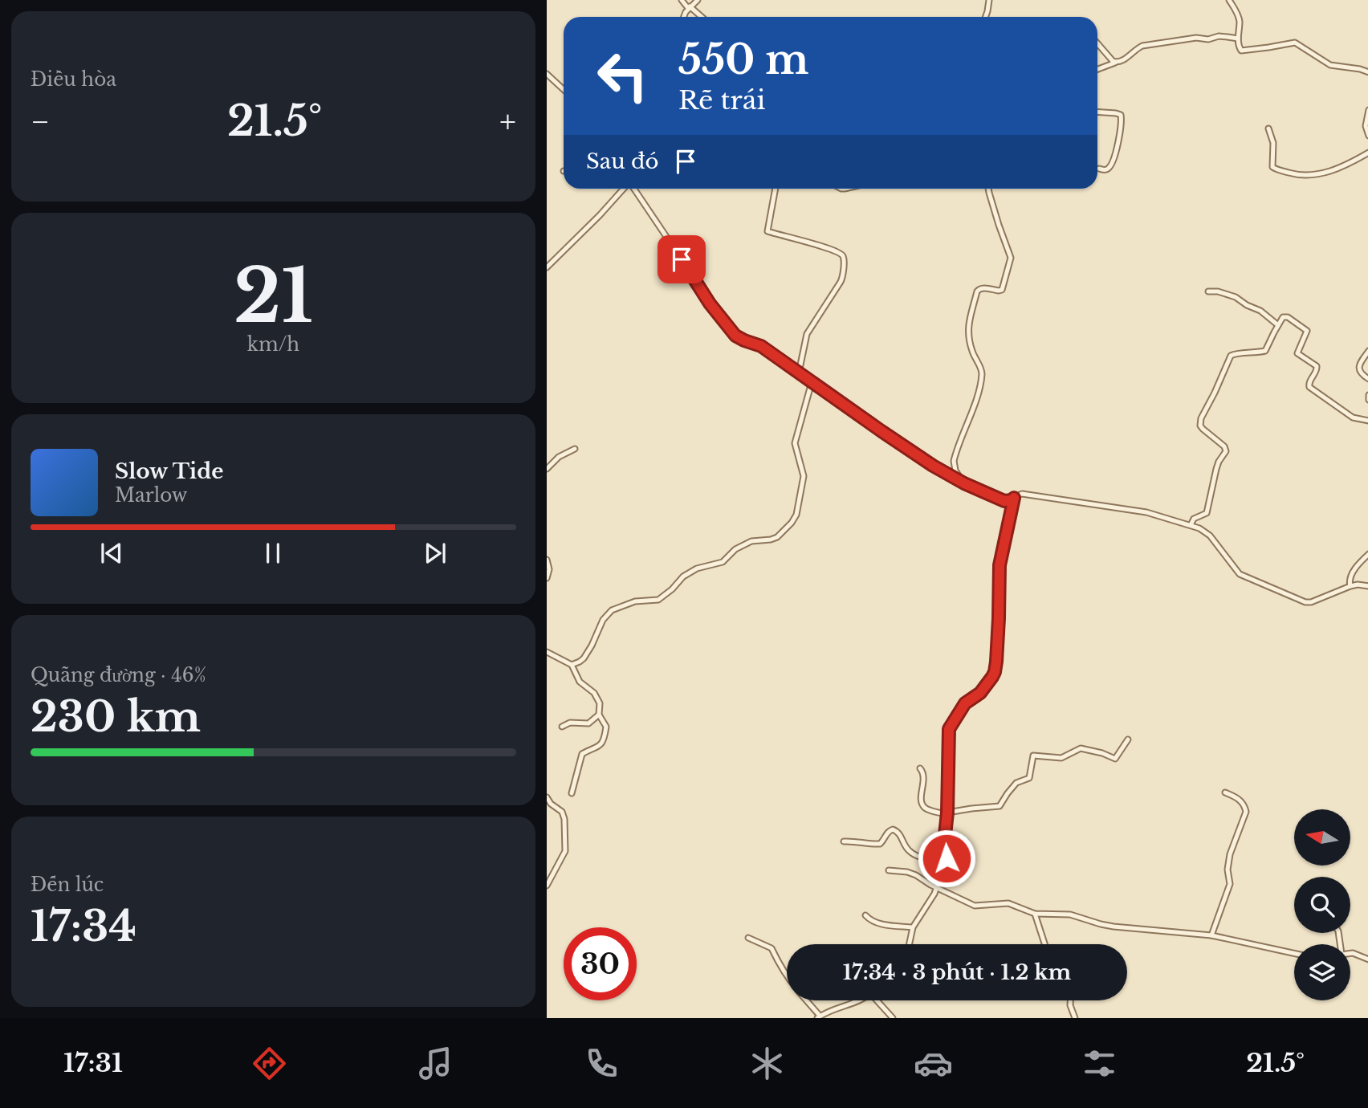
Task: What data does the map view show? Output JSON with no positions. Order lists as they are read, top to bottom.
{
  "north": "left",
  "page": {
    "tile": [
      "Điều hòa",
      ["21", "km/h"],
      ["Quãng đường · 46%", "230 km"],
      ["Đến lúc", "17:34"]
    ],
    "turn": ["550 m", "Rẽ trái"],
    "heat": ["−", "21.5°", "+"],
    "then": "Sau đó",
    "song": ["Slow Tide", "Marlow"],
    "limit": "30",
    "trip": "17:34 · 3 phút · 1.2 km",
    "tabs": ["17:31", "21.5°"]
  }
}
